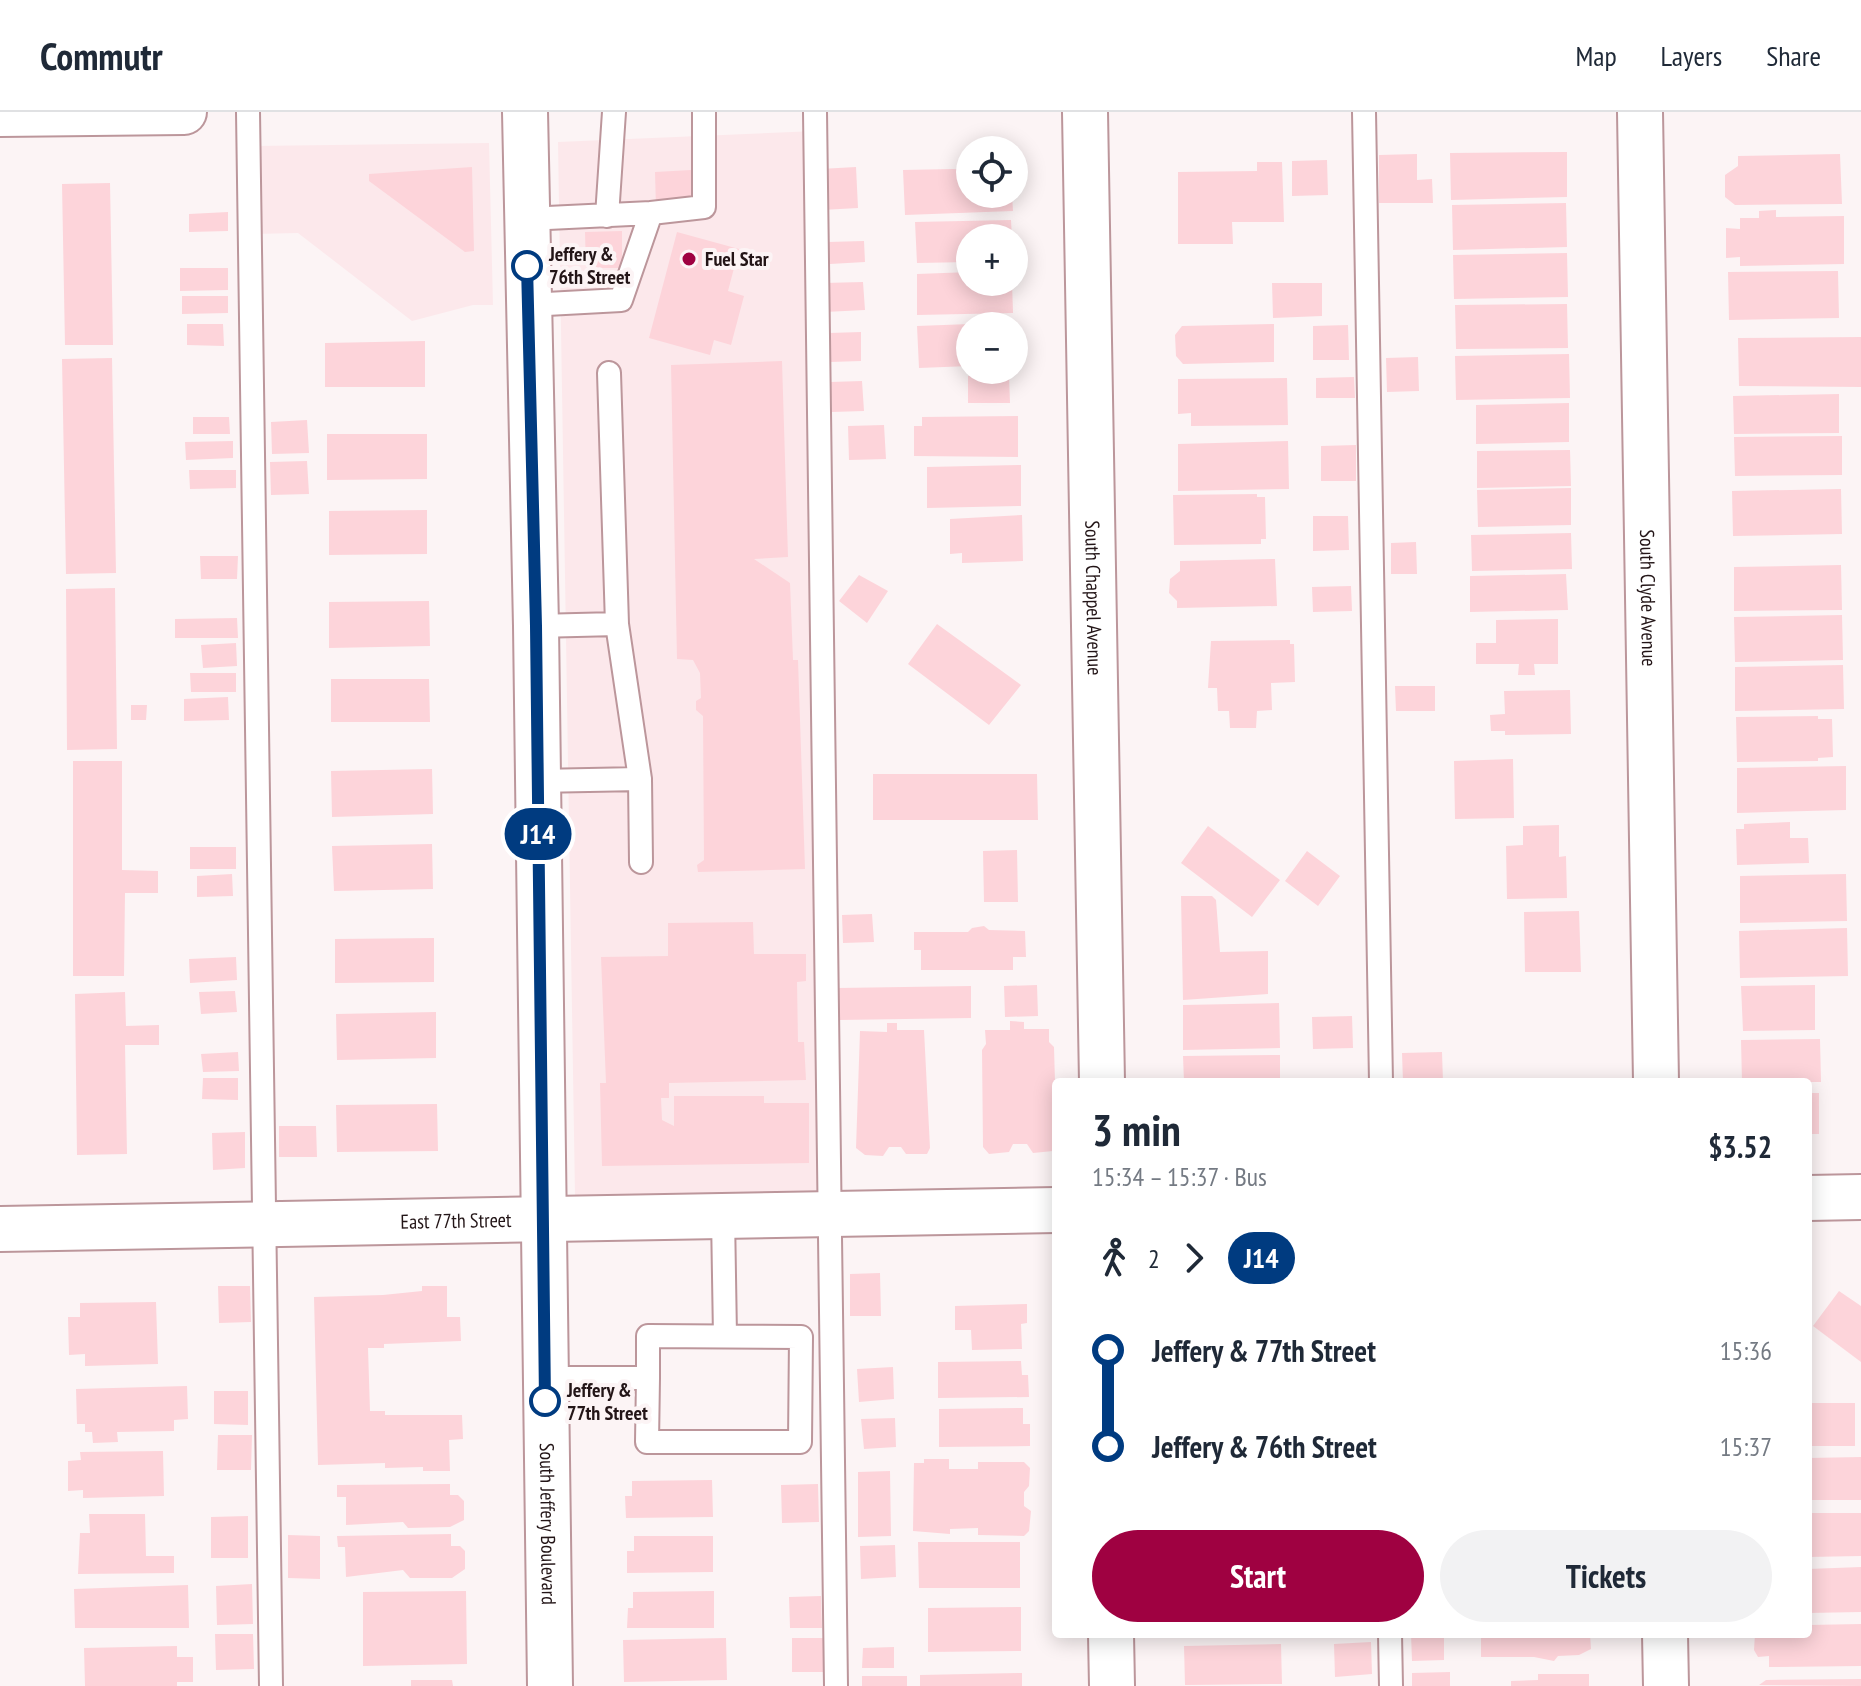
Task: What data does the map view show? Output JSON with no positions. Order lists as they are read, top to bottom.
{
  "streets": {
    "street": [
      "South Chappel Avenue",
      "South Clyde Avenue",
      "East 77th Street",
      "South Jeffery Boulevard"
    ]
  },
  "crossings": [
    ["East 77th Street", "South Jeffery Boulevard"]
  ],
  "places": ["Fuel Star", "Jeffery & 76th Street", "Jeffery & 77th Street"],
  "lines": ["bus line J14"],
  "page": {
    "header": "Commutr",
    "nav": ["Map", "Layers", "Share"],
    "on_map": "J14",
    "map_buttons": ["+", "−"],
    "heading": ["3 min", "15:34 – 15:37 · Bus", "$3.52"],
    "legs": ["2", "J14"],
    "list": [
      {
        "name": "Jeffery & 77th Street",
        "value": "15:36"
      },
      {
        "name": "Jeffery & 76th Street",
        "value": "15:37"
      }
    ],
    "buttons": ["Start", "Tickets"]
  }
}
